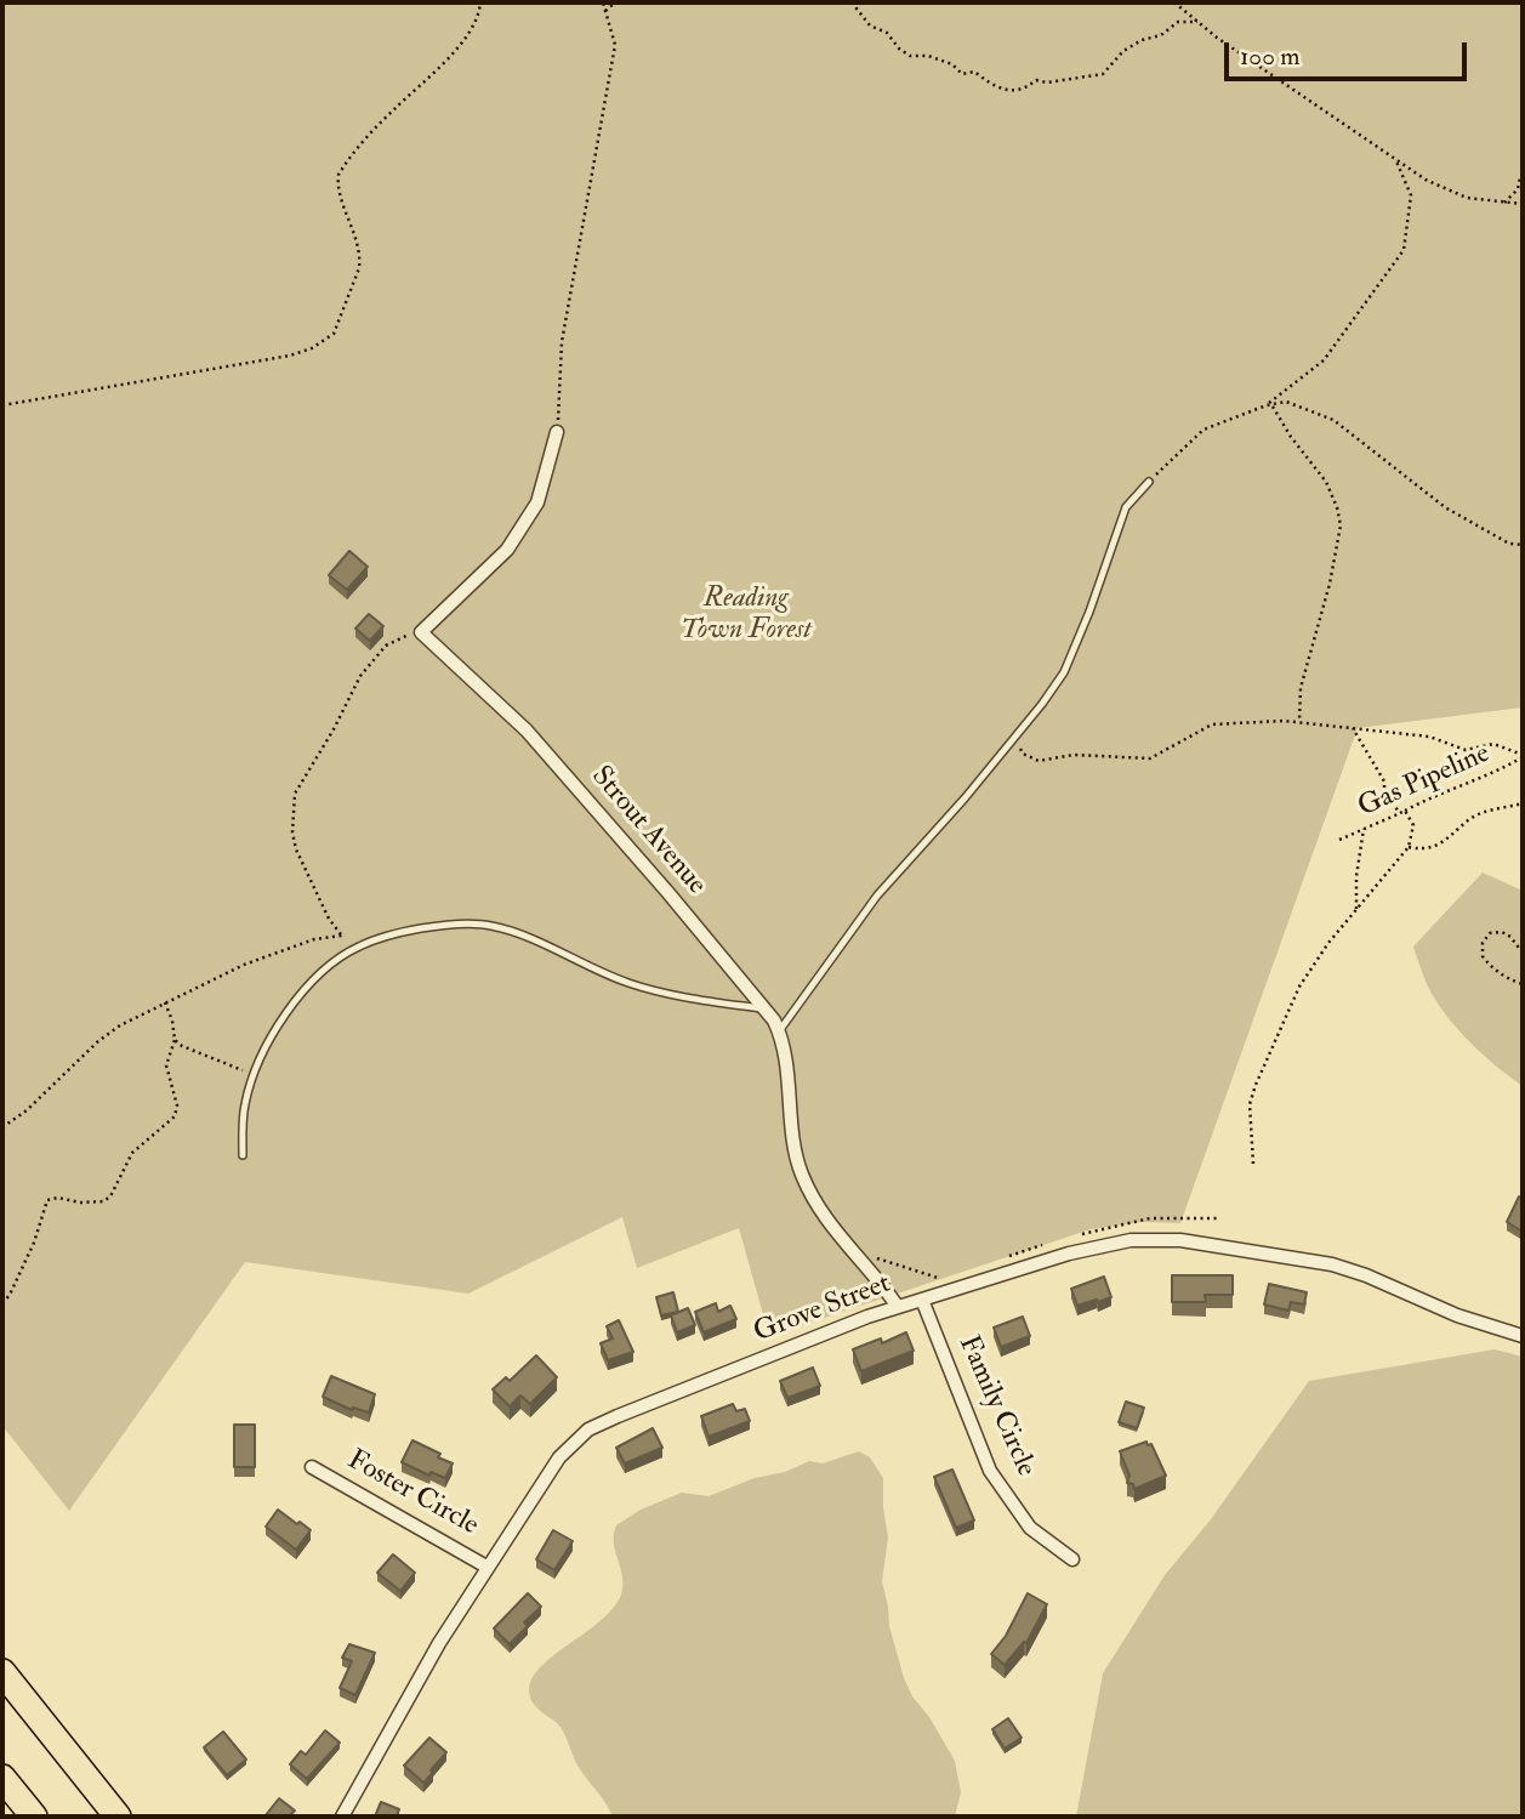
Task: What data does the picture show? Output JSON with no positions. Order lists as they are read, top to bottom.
{
  "streets": {
    "street": [
      "Strout Avenue",
      "Grove Street",
      "Family Circle",
      "Foster Circle"
    ],
    "path": ["Gas Pipeline"]
  },
  "crossings": [
    ["Strout Avenue", "Grove Street"],
    ["Grove Street", "Family Circle"],
    ["Grove Street", "Foster Circle"]
  ],
  "parks": ["Reading Town Forest"],
  "scale_bar": "100 m"
}
